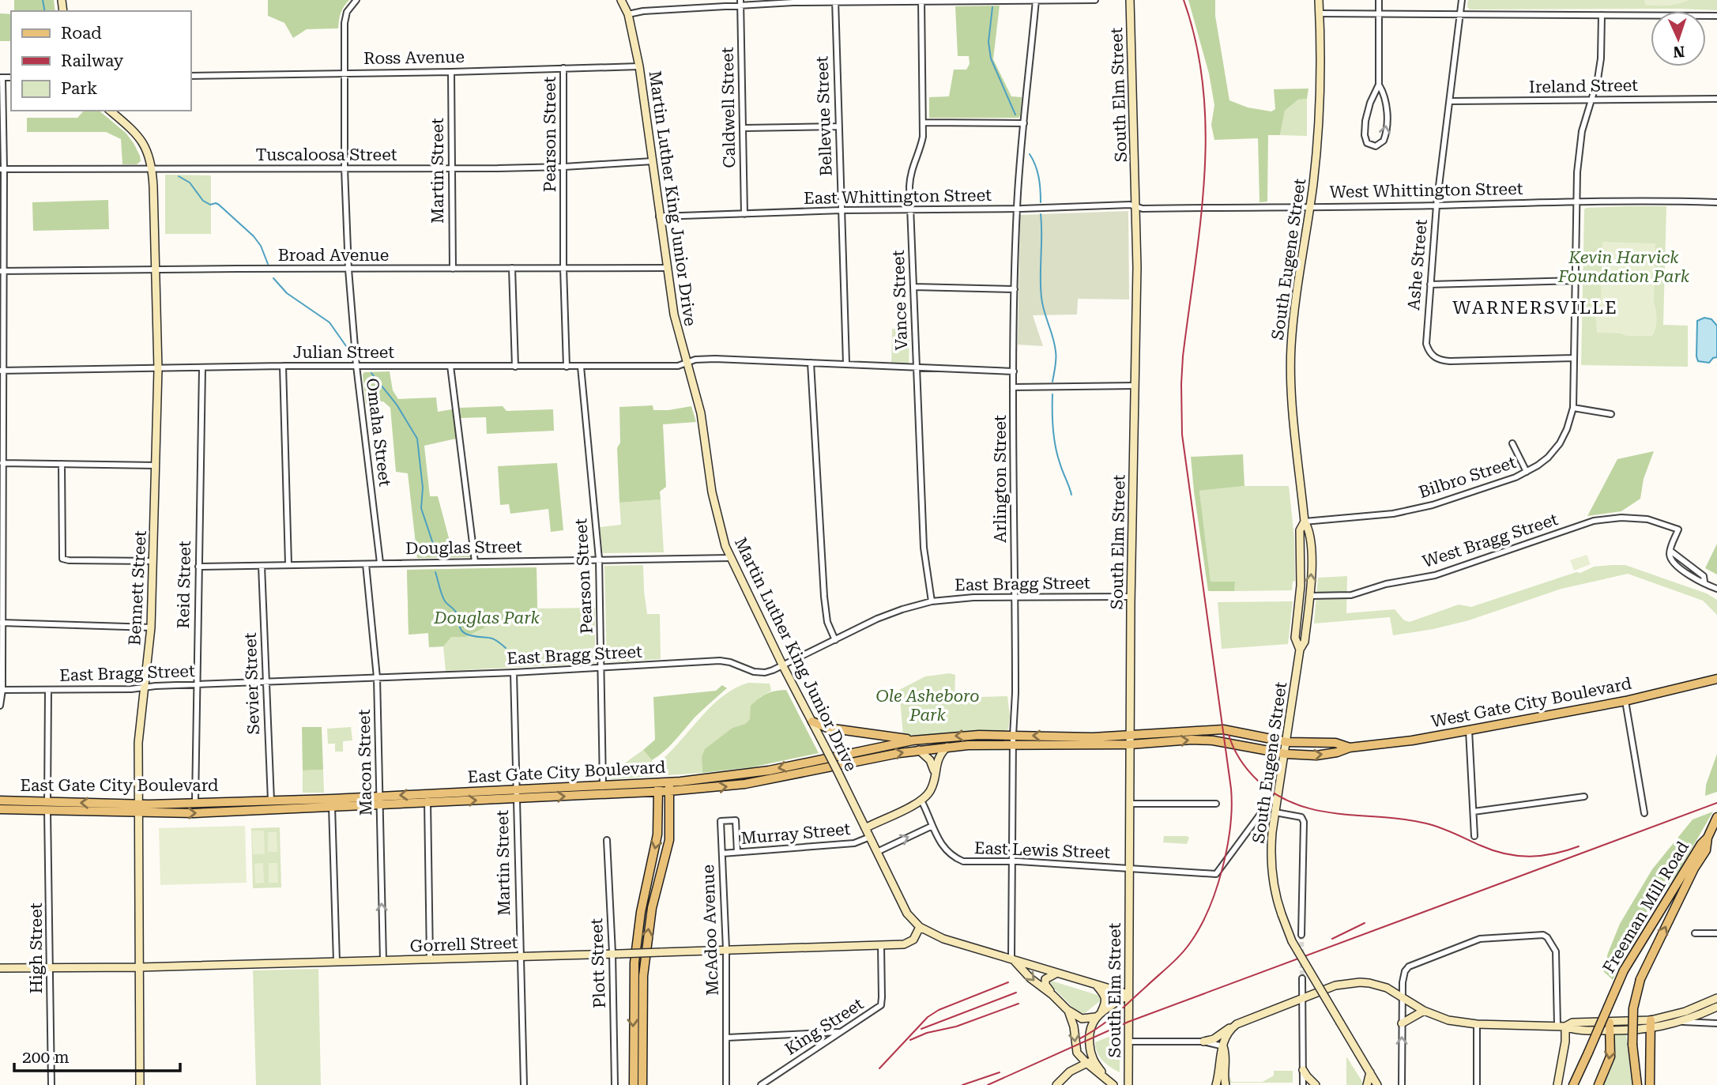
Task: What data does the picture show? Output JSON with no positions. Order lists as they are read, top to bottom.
{
  "streets": {
    "main road": [
      "South Elm Street",
      "Martin Luther King Junior Drive",
      "South Eugene Street",
      "Bennett Street",
      "West Gate City Boulevard",
      "East Gate City Boulevard",
      "Murray Street",
      "Freeman Mill Road",
      "Gorrell Street"
    ],
    "street": [
      "Ross Avenue",
      "Ireland Street",
      "Caldwell Street",
      "Bellevue Street",
      "Pearson Street",
      "Tuscaloosa Street",
      "Martin Street",
      "West Whittington Street",
      "East Whittington Street",
      "Broad Avenue",
      "Ashe Street",
      "Vance Street",
      "Julian Street",
      "Omaha Street",
      "Bilbro Street",
      "Arlington Street",
      "West Bragg Street",
      "Douglas Street",
      "East Bragg Street",
      "Reid Street",
      "Sevier Street",
      "Macon Street",
      "East Lewis Street",
      "McAdoo Avenue",
      "High Street",
      "Plott Street",
      "King Street"
    ]
  },
  "crossings": [
    ["Ross Avenue", "Pearson Street"],
    ["Ross Avenue", "Martin Street"],
    ["Ross Avenue", "Martin Luther King Junior Drive"],
    ["Ross Avenue", "Omaha Street"],
    ["Ireland Street", "Ashe Street"],
    ["Ireland Street", "Bilbro Street"],
    ["South Elm Street", "West Whittington Street"],
    ["South Elm Street", "East Whittington Street"],
    ["South Elm Street", "Martin Luther King Junior Drive"],
    ["South Elm Street", "East Bragg Street"],
    ["South Elm Street", "West Gate City Boulevard"],
    ["South Elm Street", "East Gate City Boulevard"],
    ["South Elm Street", "East Lewis Street"],
    ["Caldwell Street", "East Whittington Street"],
    ["Bellevue Street", "East Whittington Street"],
    ["Bellevue Street", "Julian Street"],
    ["Pearson Street", "Tuscaloosa Street"],
    ["Pearson Street", "Broad Avenue"],
    ["Pearson Street", "Julian Street"],
    ["Pearson Street", "Douglas Street"],
    ["Pearson Street", "East Bragg Street"],
    ["Pearson Street", "East Gate City Boulevard"],
    ["Tuscaloosa Street", "Martin Street"],
    ["Tuscaloosa Street", "Martin Luther King Junior Drive"],
    ["Tuscaloosa Street", "Omaha Street"],
    ["Tuscaloosa Street", "Bennett Street"],
    ["Martin Street", "Broad Avenue"],
    ["Martin Street", "East Bragg Street"],
    ["Martin Street", "East Gate City Boulevard"],
    ["Martin Street", "Gorrell Street"],
    ["West Whittington Street", "East Whittington Street"],
    ["West Whittington Street", "South Eugene Street"],
    ["West Whittington Street", "Ashe Street"],
    ["West Whittington Street", "Bilbro Street"],
    ["East Whittington Street", "Martin Luther King Junior Drive"],
    ["East Whittington Street", "Vance Street"],
    ["East Whittington Street", "Arlington Street"],
    ["Martin Luther King Junior Drive", "Broad Avenue"],
    ["Martin Luther King Junior Drive", "Julian Street"],
    ["Martin Luther King Junior Drive", "Arlington Street"],
    ["Martin Luther King Junior Drive", "Douglas Street"],
    ["Martin Luther King Junior Drive", "East Bragg Street"],
    ["Martin Luther King Junior Drive", "Murray Street"],
    ["Martin Luther King Junior Drive", "Gorrell Street"],
    ["Broad Avenue", "Omaha Street"],
    ["Broad Avenue", "Bennett Street"],
    ["South Eugene Street", "Bilbro Street"],
    ["South Eugene Street", "West Bragg Street"],
    ["South Eugene Street", "West Gate City Boulevard"],
    ["South Eugene Street", "East Lewis Street"],
    ["Ashe Street", "Bilbro Street"],
    ["Vance Street", "Julian Street"],
    ["Vance Street", "East Bragg Street"],
    ["Julian Street", "Omaha Street"],
    ["Julian Street", "Arlington Street"],
    ["Julian Street", "Reid Street"],
    ["Julian Street", "Bennett Street"],
    ["Omaha Street", "Douglas Street"],
    ["Arlington Street", "East Bragg Street"],
    ["Arlington Street", "East Gate City Boulevard"],
    ["Arlington Street", "East Lewis Street"],
    ["Douglas Street", "Reid Street"],
    ["Douglas Street", "Sevier Street"],
    ["Douglas Street", "Macon Street"],
    ["East Bragg Street", "Reid Street"],
    ["East Bragg Street", "Bennett Street"],
    ["East Bragg Street", "Sevier Street"],
    ["East Bragg Street", "Macon Street"],
    ["East Bragg Street", "High Street"],
    ["Reid Street", "East Gate City Boulevard"],
    ["Bennett Street", "East Gate City Boulevard"],
    ["Bennett Street", "Gorrell Street"],
    ["Sevier Street", "East Gate City Boulevard"],
    ["West Gate City Boulevard", "East Gate City Boulevard"],
    ["Macon Street", "East Gate City Boulevard"],
    ["Macon Street", "Gorrell Street"],
    ["East Gate City Boulevard", "High Street"],
    ["Murray Street", "East Lewis Street"],
    ["Murray Street", "McAdoo Avenue"],
    ["McAdoo Avenue", "Gorrell Street"],
    ["Gorrell Street", "High Street"],
    ["Gorrell Street", "Plott Street"],
    ["Gorrell Street", "King Street"]
  ],
  "one_way": ["Macon Street"],
  "districts": ["WARNERSVILLE"],
  "parks": ["Kevin Harvick Foundation Park", "Douglas Park", "Ole Asheboro Park"],
  "legend": ["Road", "Railway", "Park"],
  "scale_bar": "200 m",
  "north": "bottom"
}
